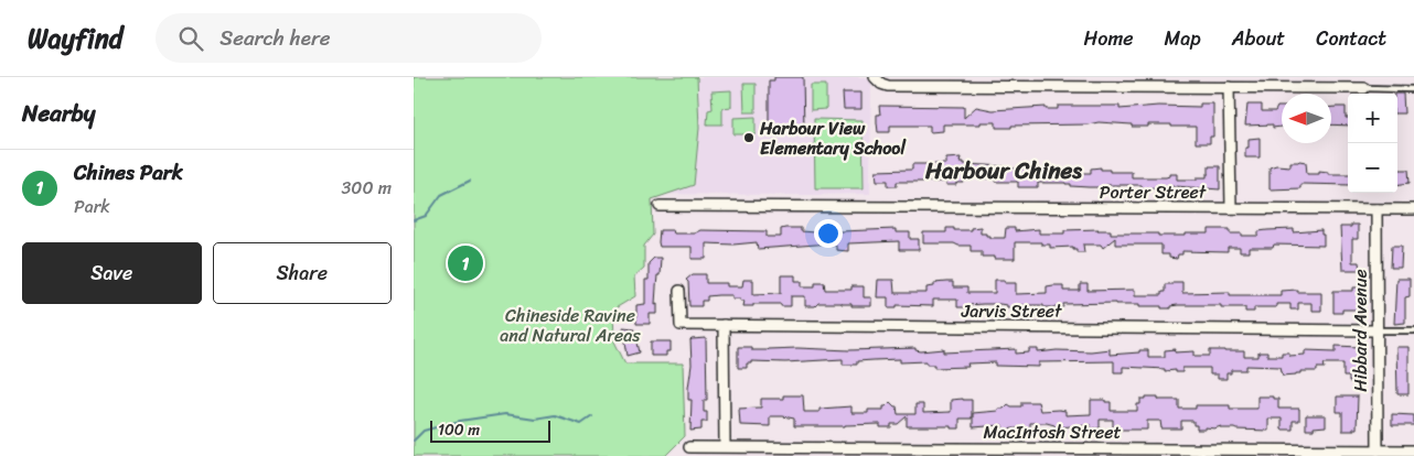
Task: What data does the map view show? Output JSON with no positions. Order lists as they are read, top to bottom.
{
  "streets": {
    "street": [
      "Porter Street",
      "Jarvis Street",
      "Hibbard Avenue",
      "MacIntosh Street"
    ]
  },
  "crossings": [
    ["Porter Street", "Hibbard Avenue"],
    ["Jarvis Street", "Hibbard Avenue"],
    ["Hibbard Avenue", "MacIntosh Street"]
  ],
  "districts": ["Harbour Chines"],
  "parks": ["Chineside Ravine and Natural Areas"],
  "places": ["Harbour View Elementary School"],
  "scale_bar": "100 m",
  "north": "left",
  "page": {
    "header": "Wayfind",
    "search": "Search here",
    "nav": [
      "Home",
      "Map",
      "About",
      "Contact"
    ],
    "heading": "Nearby",
    "map_buttons": ["+", "−"],
    "list": [
      {
        "mark": "1",
        "name": "Chines Park",
        "note": "Park",
        "value": "300 m"
      }
    ],
    "buttons": ["Save", "Share"],
    "pins": "1",
    "scale": "100 m"
  }
}
